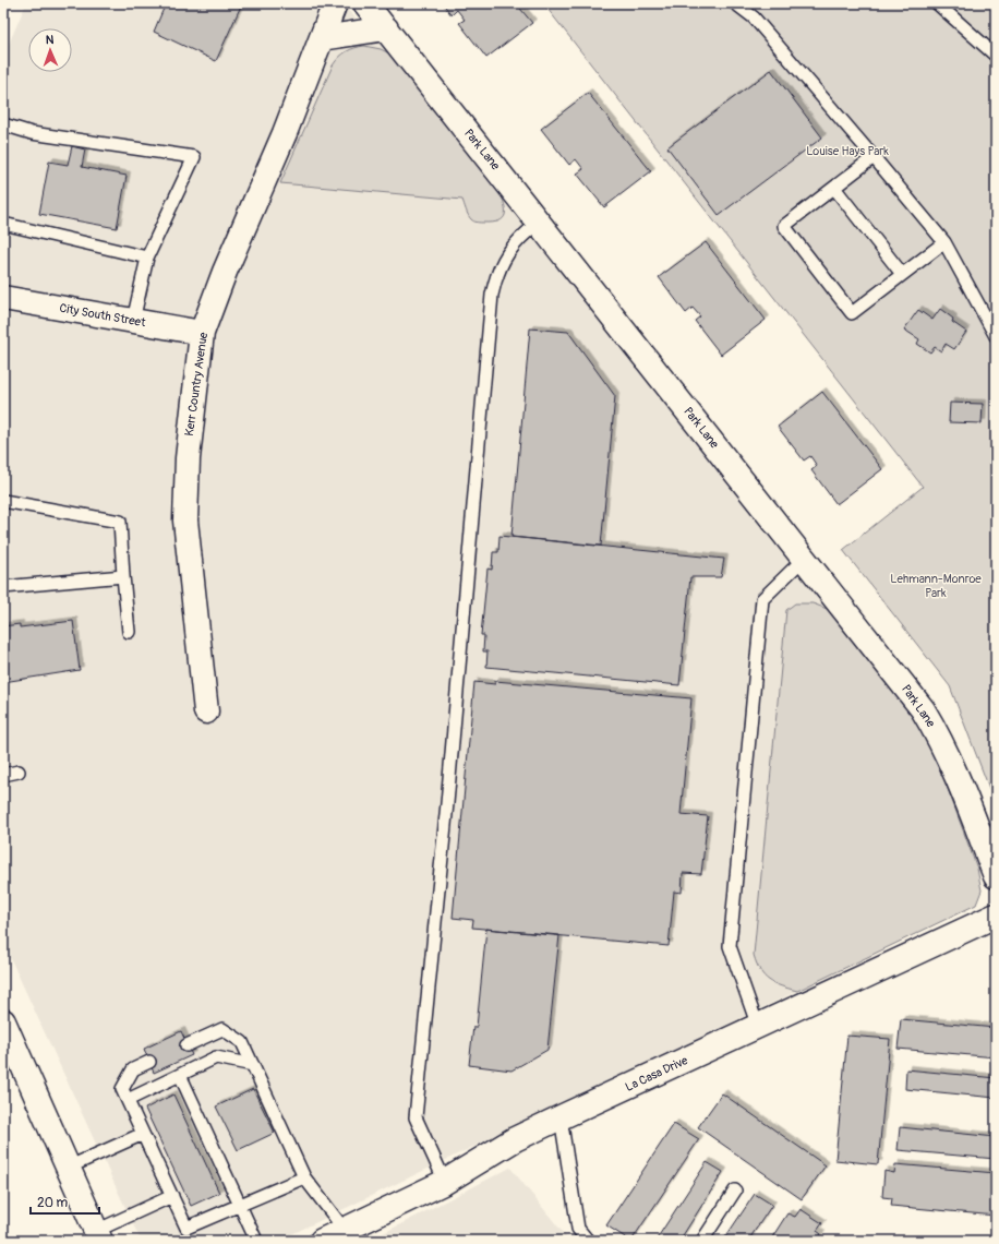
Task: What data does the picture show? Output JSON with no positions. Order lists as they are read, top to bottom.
{
  "streets": {
    "street": [
      "Park Lane",
      "City South Street",
      "Kerr Country Avenue",
      "La Casa Drive"
    ]
  },
  "crossings": [
    ["City South Street", "Kerr Country Avenue"]
  ],
  "parks": ["Louise Hays Park", "Lehmann-Monroe Park"],
  "scale_bar": "20 m",
  "north": "top"
}
